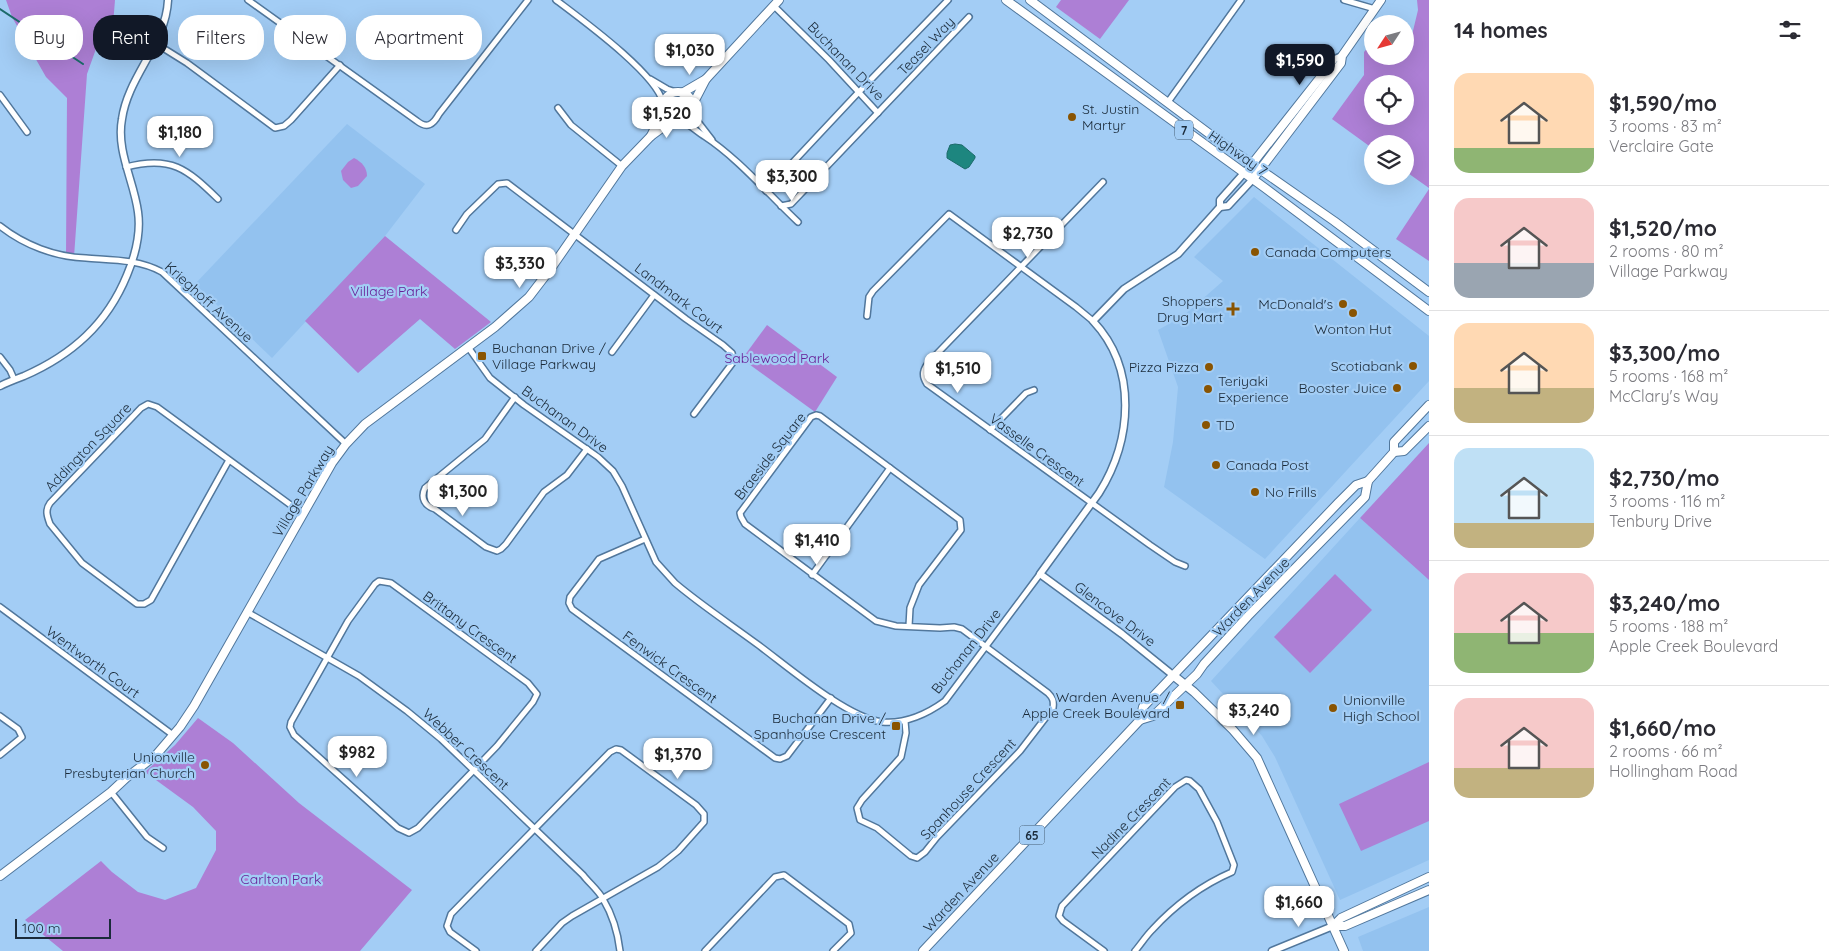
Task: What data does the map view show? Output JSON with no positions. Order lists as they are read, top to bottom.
{
  "streets": {
    "main road": [
      "7",
      "Highway 7",
      "Village Parkway",
      "Warden Avenue",
      "65"
    ],
    "street": [
      "Teasel Way",
      "Buchanan Drive",
      "Landmark Court",
      "Krieghoff Avenue",
      "Addington Square",
      "Vasselle Crescent",
      "Braeside Square",
      "Glencove Drive",
      "Brittany Crescent",
      "Wentworth Court",
      "Fenwick Crescent",
      "Webber Crescent",
      "Spanhouse Crescent",
      "Nadine Crescent"
    ]
  },
  "crossings": [
    ["Teasel Way", "Buchanan Drive"],
    ["Buchanan Drive", "Vasselle Crescent"],
    ["Buchanan Drive", "Braeside Square"],
    ["Buchanan Drive", "Village Parkway"],
    ["Buchanan Drive", "Glencove Drive"],
    ["Buchanan Drive", "Fenwick Crescent"],
    ["Buchanan Drive", "Spanhouse Crescent"],
    ["Landmark Court", "Village Parkway"],
    ["Krieghoff Avenue", "Village Parkway"],
    ["Addington Square", "Village Parkway"],
    ["Braeside Square", "Spanhouse Crescent"],
    ["Village Parkway", "Wentworth Court"],
    ["Village Parkway", "Webber Crescent"],
    ["Warden Avenue", "Glencove Drive"],
    ["Brittany Crescent", "Webber Crescent"]
  ],
  "parks": ["Village Park", "Sablewood Park", "Carlton Park"],
  "places": {
    "other": [
      "St. Justin Martyr",
      "Canada Computers",
      "McDonald's",
      "Wonton Hut",
      "Scotiabank",
      "Pizza Pizza",
      "Booster Juice",
      "Teriyaki Experience",
      "TD",
      "Canada Post",
      "No Frills",
      "Unionville High School",
      "Unionville Presbyterian Church"
    ],
    "health": ["Shoppers Drug Mart"],
    "transit": ["Buchanan Drive / Village Parkway", "Warden Avenue / Apple Creek Boulevard", "Buchanan Drive / Spanhouse Crescent"]
  },
  "scale_bar": "100 m",
  "north": "bottom left",
  "page": {
    "heading": "14 homes",
    "chip": [
      "Buy",
      "Rent",
      "Filters",
      "New",
      "Apartment"
    ],
    "price": [
      "$1,030",
      "$1,590",
      "$1,520",
      "$1,180",
      "$3,300",
      "$2,730",
      "$3,330",
      "$1,510",
      "$1,300",
      "$1,410",
      "$3,240",
      "$982",
      "$1,370",
      "$1,660"
    ],
    "list": [
      {
        "name": "$1,590/mo",
        "note": "3 rooms · 83 m² · Verclaire Gate"
      },
      {
        "name": "$1,520/mo",
        "note": "2 rooms · 80 m² · Village Parkway"
      },
      {
        "name": "$3,300/mo",
        "note": "5 rooms · 168 m² · McClary's Way"
      },
      {
        "name": "$2,730/mo",
        "note": "3 rooms · 116 m² · Tenbury Drive"
      },
      {
        "name": "$3,240/mo",
        "note": "5 rooms · 188 m² · Apple Creek Boulevard"
      },
      {
        "name": "$1,660/mo",
        "note": "2 rooms · 66 m² · Hollingham Road"
      }
    ],
    "scale": "100 m"
  }
}
